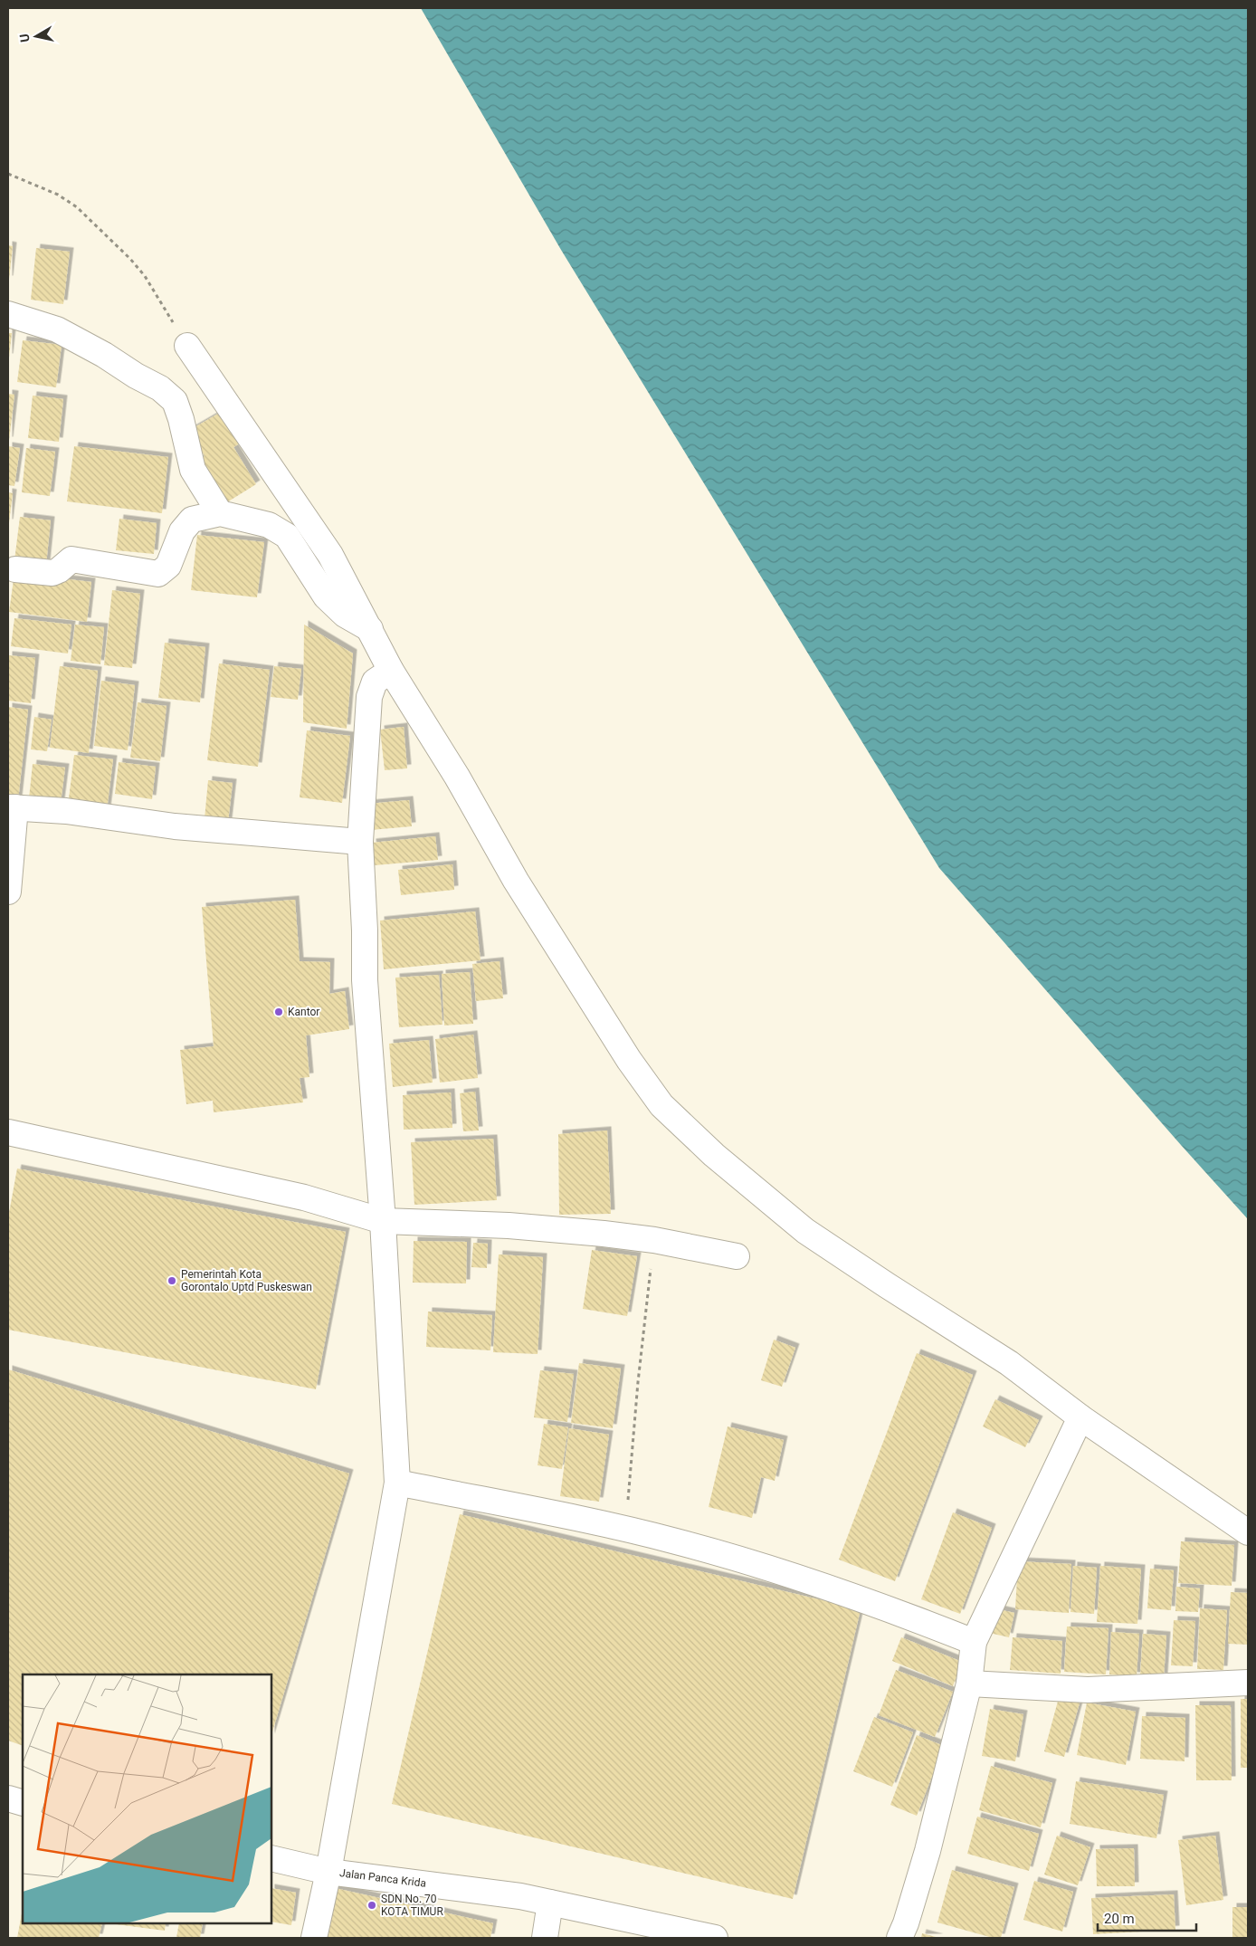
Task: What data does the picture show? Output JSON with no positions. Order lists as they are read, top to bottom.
{
  "streets": {
    "street": ["Jalan Panca Krida"]
  },
  "places": ["Kantor", "Pemerintah Kota Gorontalo Uptd Puskeswan", "SDN No. 70 KOTA TIMUR"],
  "scale_bar": "20 m",
  "north": "left"
}
